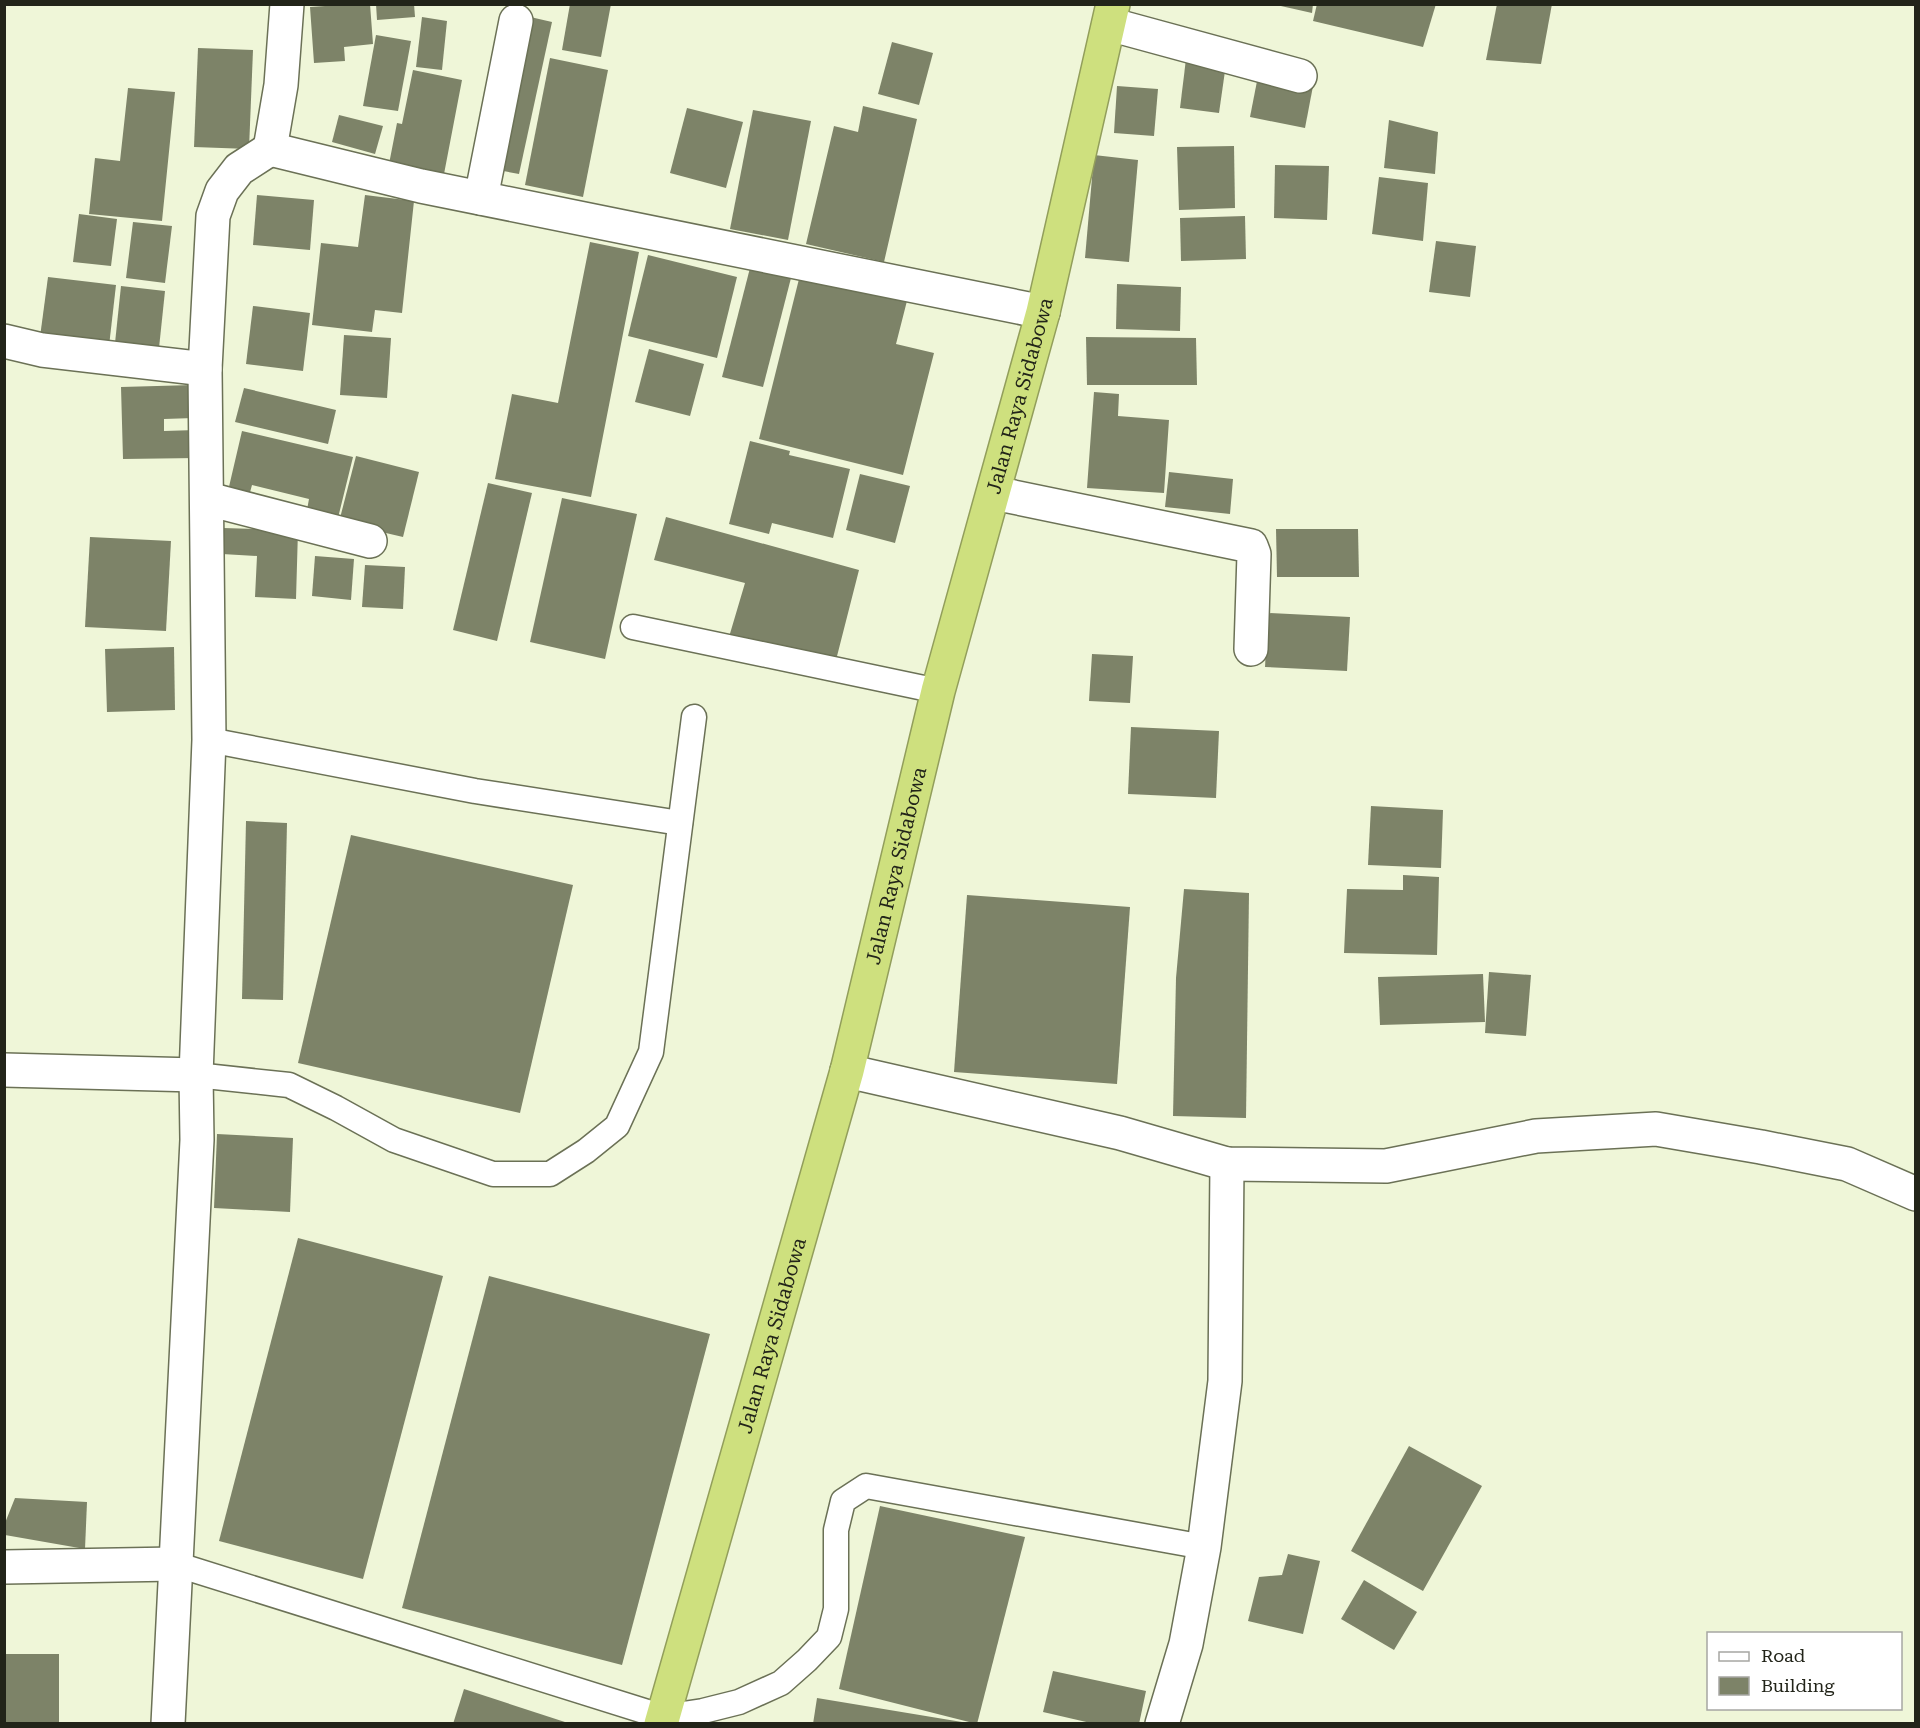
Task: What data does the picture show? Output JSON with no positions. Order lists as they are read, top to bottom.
{
  "streets": {
    "highway": ["Jalan Raya Sidabowa"]
  },
  "legend": ["Road", "Building"]
}
